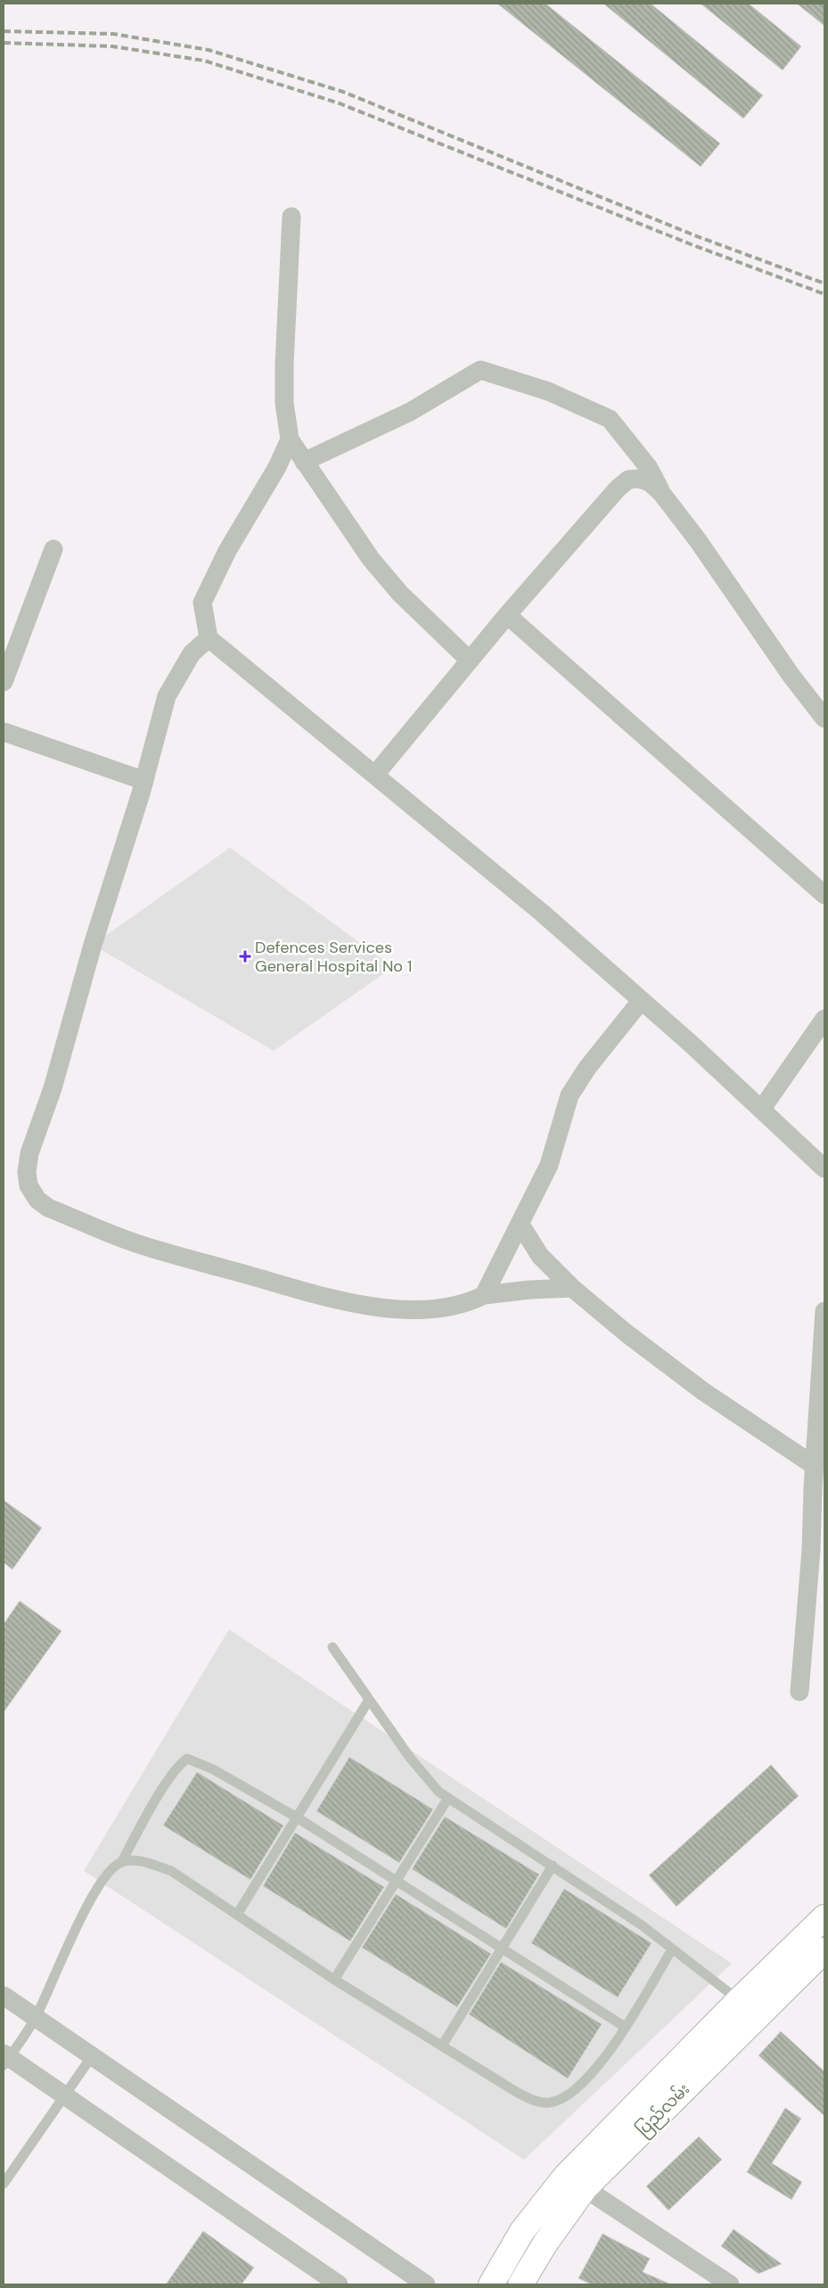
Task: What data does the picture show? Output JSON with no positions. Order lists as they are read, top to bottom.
{
  "streets": {
    "highway": ["ပြည်လမ်း"]
  },
  "places": {
    "health": ["Defences Services General Hospital No 1"]
  }
}
